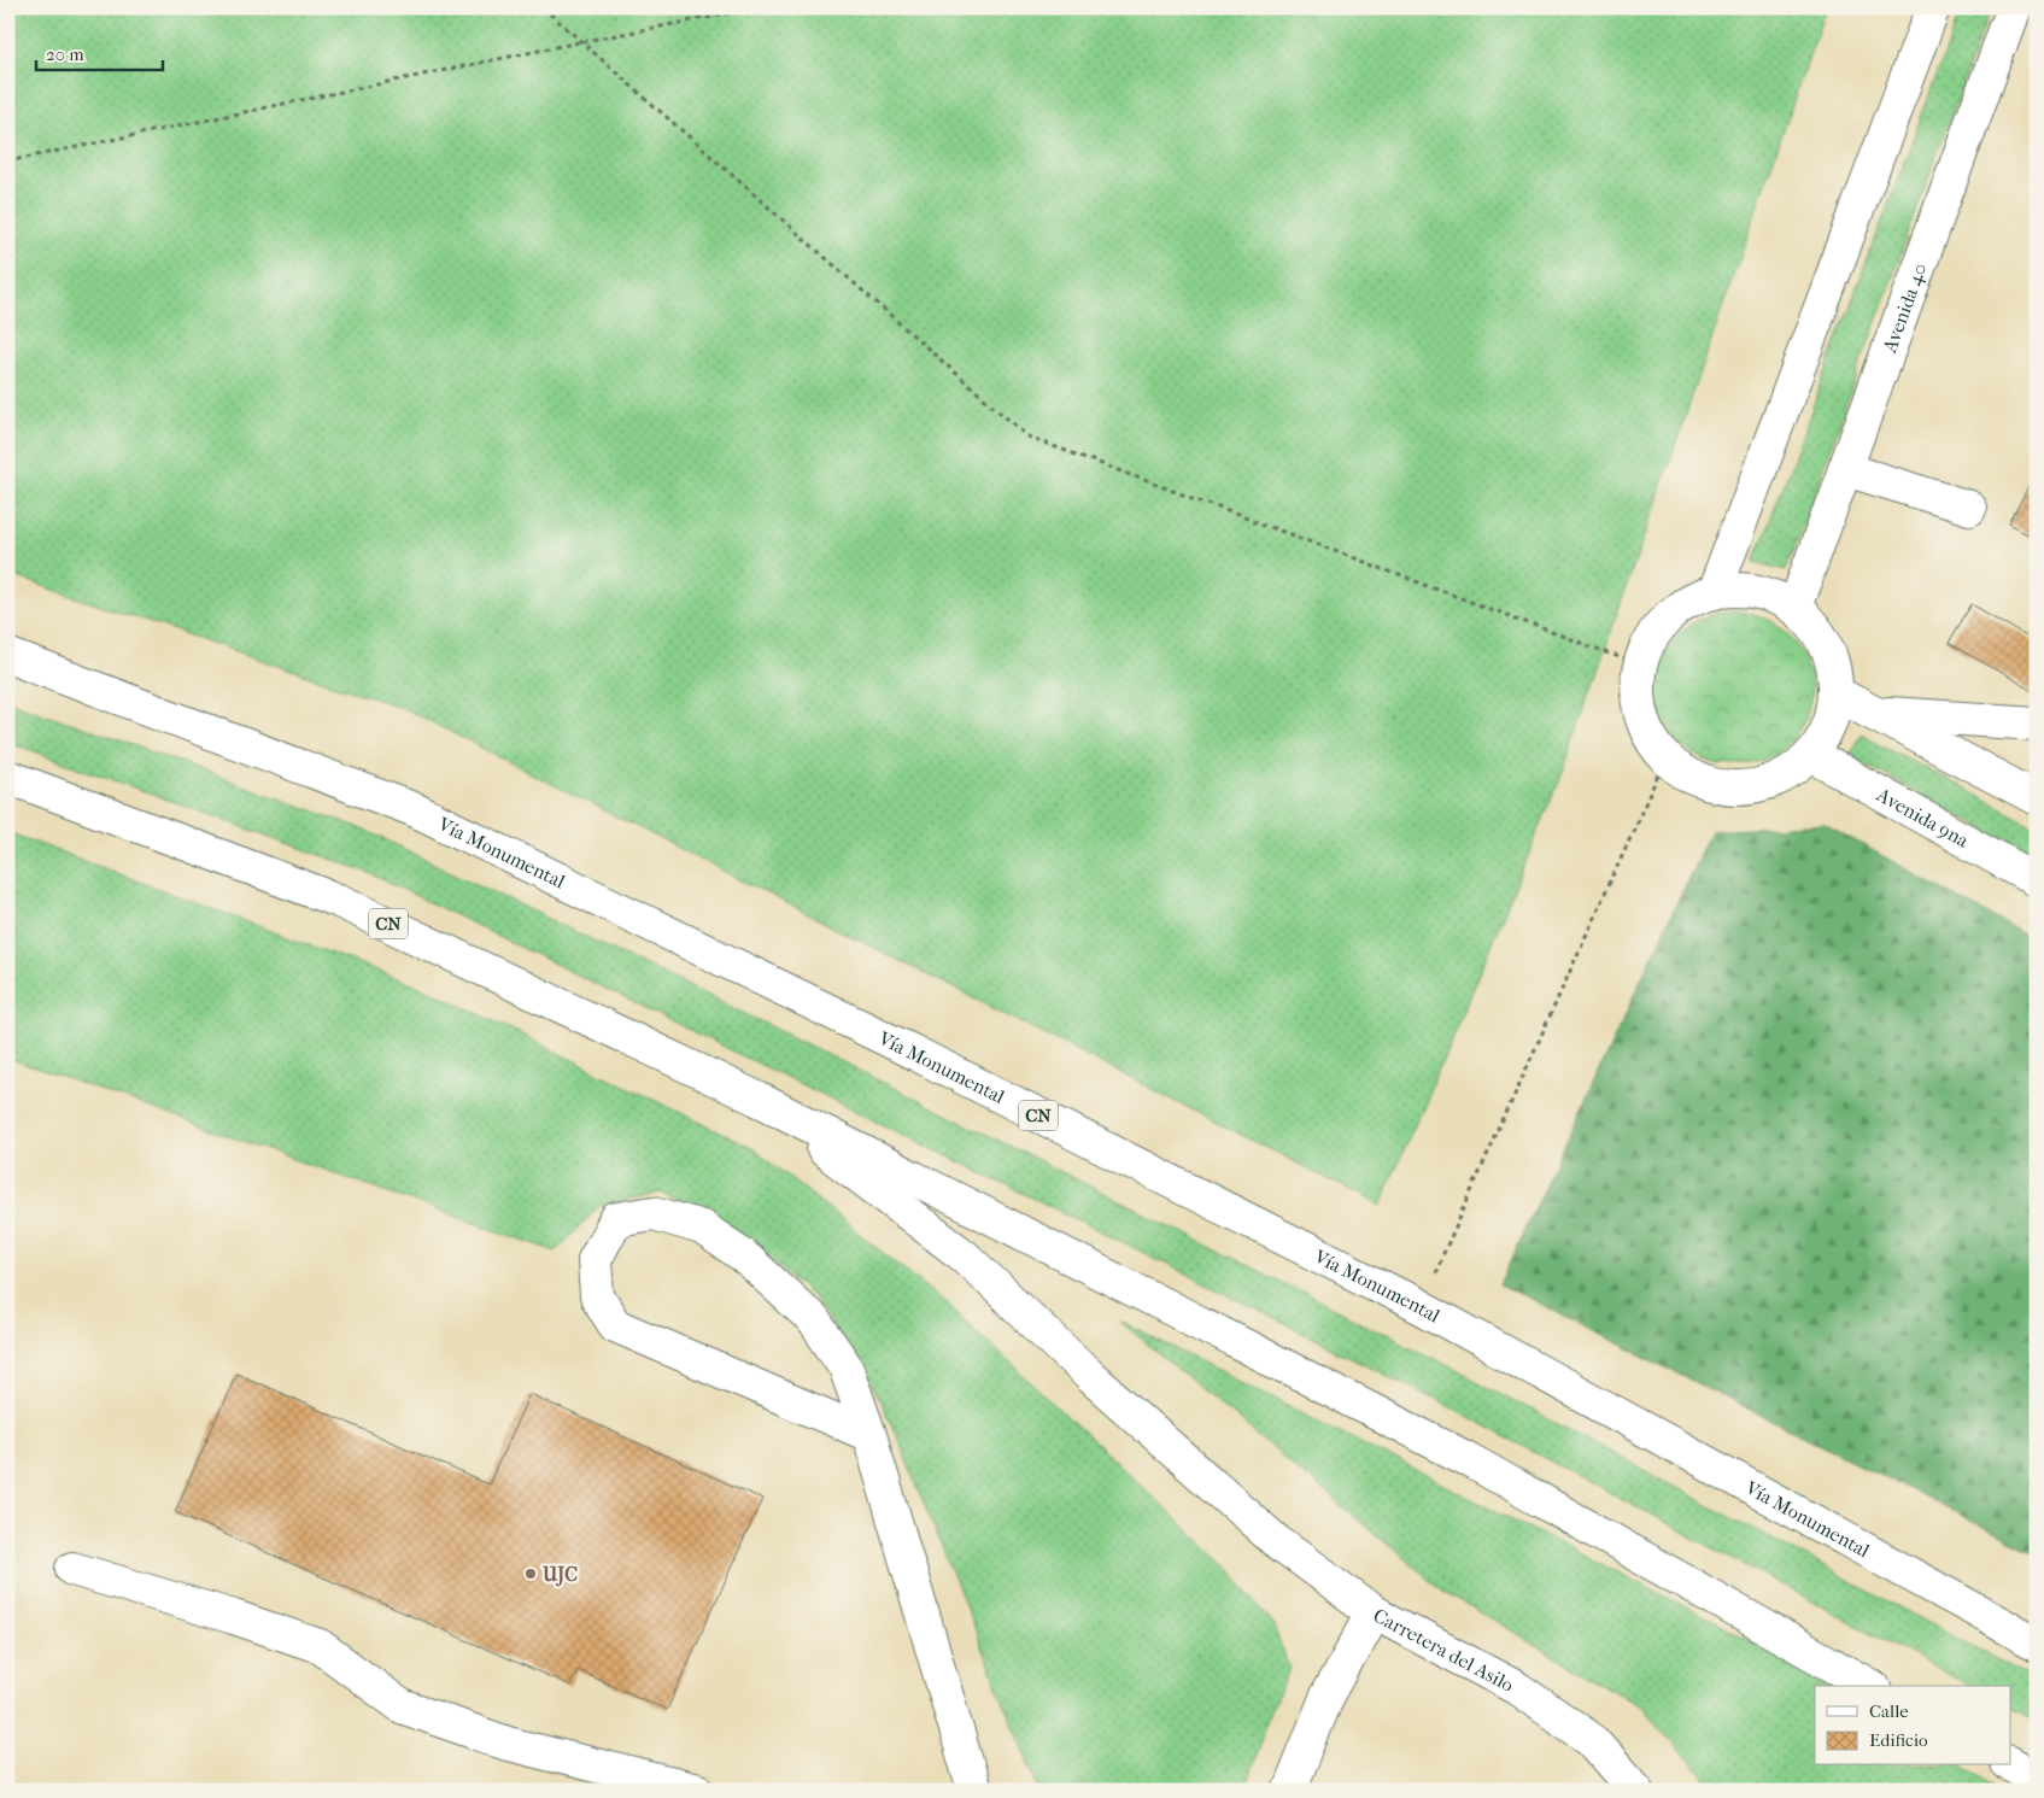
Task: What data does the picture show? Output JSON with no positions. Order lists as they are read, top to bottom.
{
  "streets": {
    "main road": [
      "Avenida 40",
      "Avenida 9na",
      "Vía Monumental",
      "CN",
      "Carretera del Asilo"
    ]
  },
  "crossings": [
    ["Avenida 40", "Avenida 9na"]
  ],
  "places": ["UJC"],
  "legend": ["Calle", "Edificio"],
  "scale_bar": "20 m"
}
